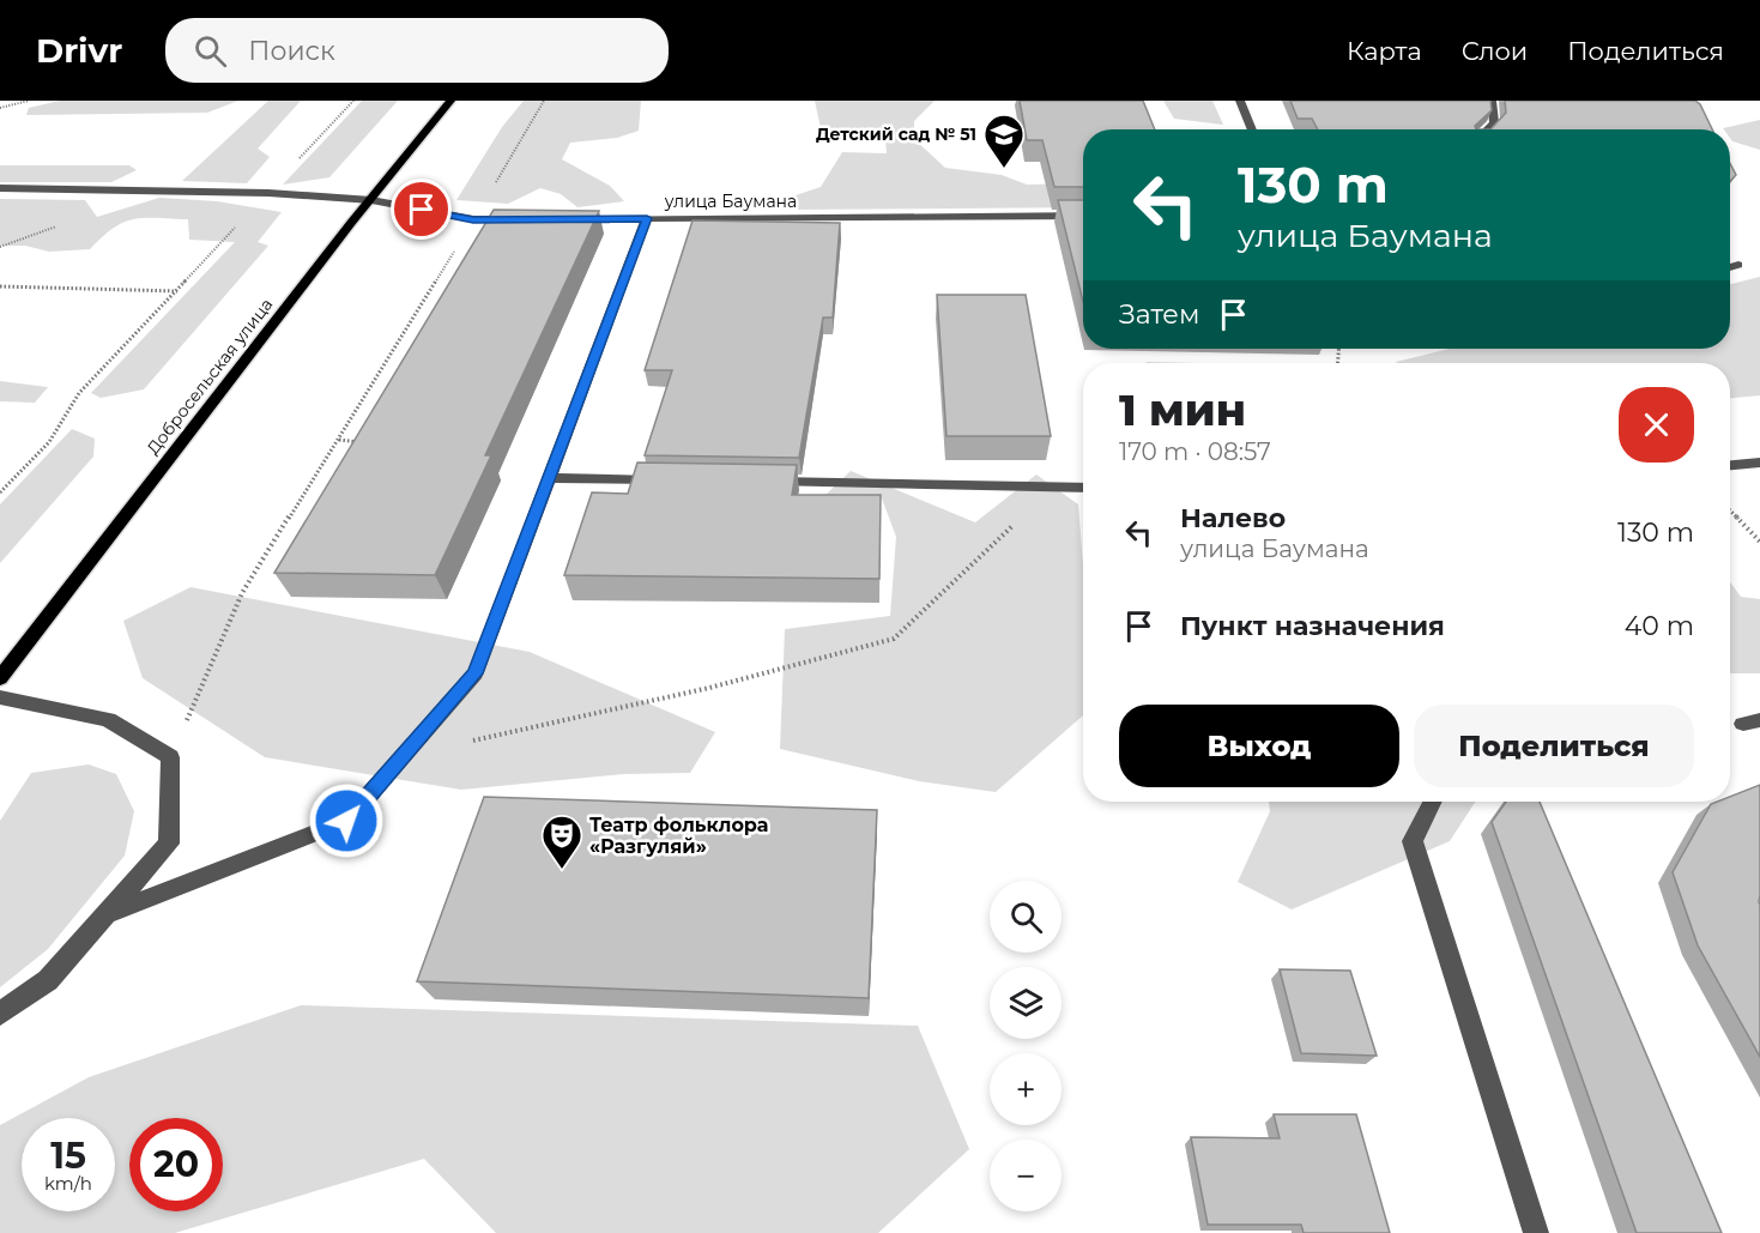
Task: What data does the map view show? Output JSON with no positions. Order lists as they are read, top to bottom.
{
  "streets": {
    "main road": ["Добросельская улица"],
    "street": ["улица Баумана"]
  },
  "places": {
    "school or university": ["Детский сад № 51"],
    "theatre": ["Театр фольклора «Разгуляй»"]
  },
  "page": {
    "header": "Drivr",
    "search": "Поиск",
    "nav": ["Карта", "Слои", "Поделиться"],
    "turn": ["130 m", "улица Баумана"],
    "then": "Затем",
    "heading": ["1 мин", "170 m · 08:57"],
    "list": [
      {
        "name": "Налево",
        "note": "улица Баумана",
        "value": "130 m"
      },
      {
        "name": "Пункт назначения",
        "value": "40 m"
      }
    ],
    "buttons": ["Выход", "Поделиться"],
    "map_buttons": ["+", "−"],
    "speed": "15 km/h",
    "limit": "20"
  }
}
